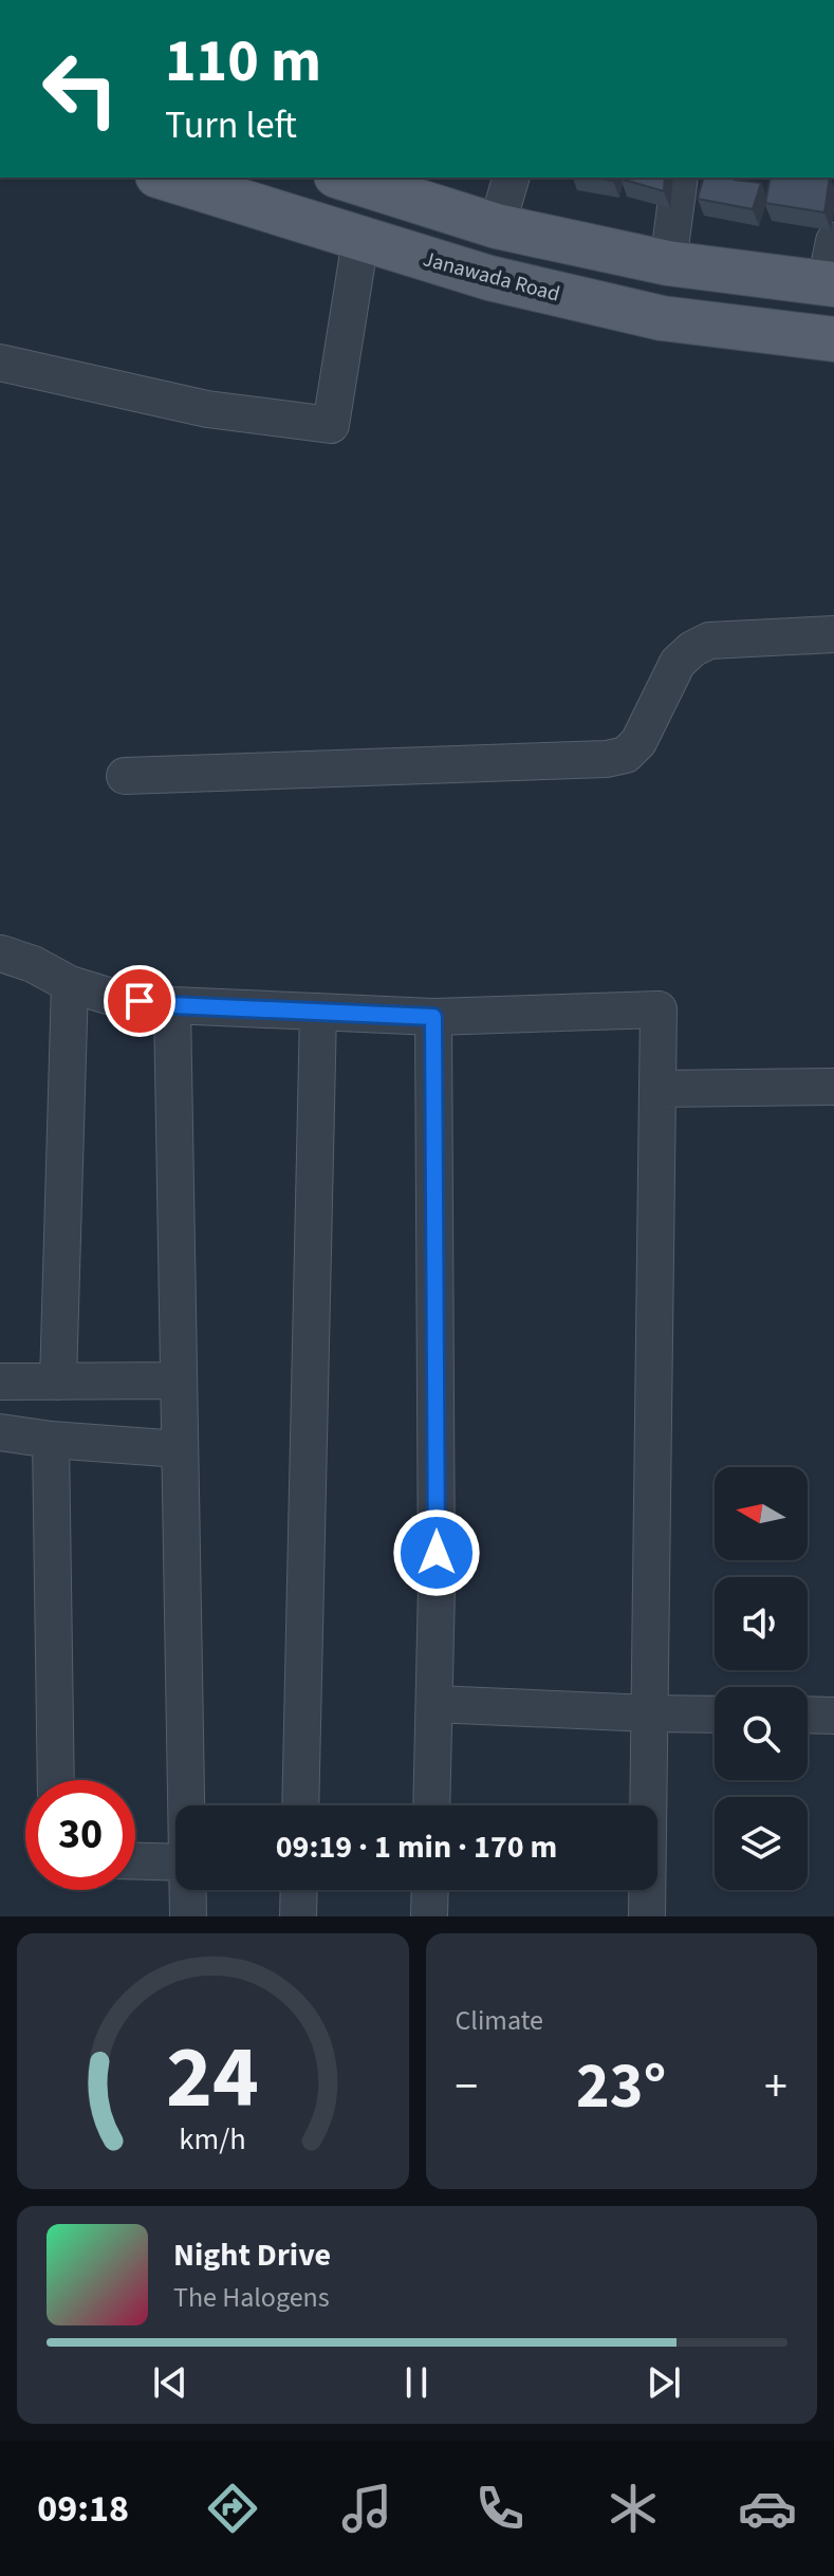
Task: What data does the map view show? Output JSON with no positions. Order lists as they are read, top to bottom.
{
  "streets": {
    "main road": ["Janawada Road"]
  },
  "north": "left",
  "page": {
    "turn": ["110 m", "Turn left"],
    "limit": "30",
    "trip": "09:19 · 1 min · 170 m",
    "tile": "Climate",
    "heat": ["−", "23°", "+"],
    "song": ["Night Drive", "The Halogens"],
    "tabs": "09:18",
    "gauge": ["24", "km/h"]
  }
}
